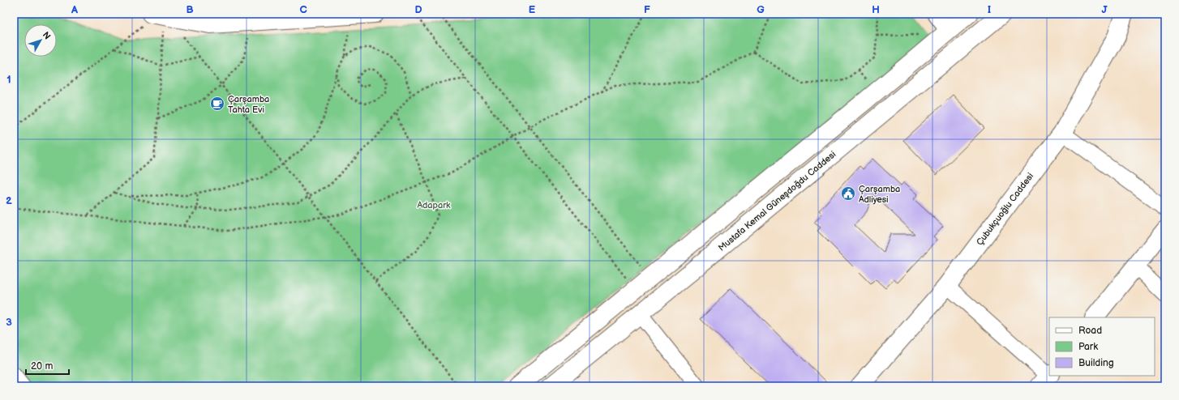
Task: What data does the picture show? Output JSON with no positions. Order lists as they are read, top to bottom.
{
  "streets": {
    "main road": ["Mustafa Kemal Güneşdoğdu Caddesi", "Çubukçuoğlu Caddesi"]
  },
  "parks": ["Adapark"],
  "places": {
    "cafe": ["Çarşamba Tahta Evi"],
    "public building": ["Çarşamba Adliyesi"]
  },
  "legend": ["Road", "Park", "Building"],
  "scale_bar": "20 m",
  "north": "top right",
  "grid": {
    "columns": [
      "A",
      "B",
      "C",
      "D",
      "E",
      "F",
      "G",
      "H",
      "I",
      "J"
    ],
    "rows": ["1", "2", "3"]
  }
}
